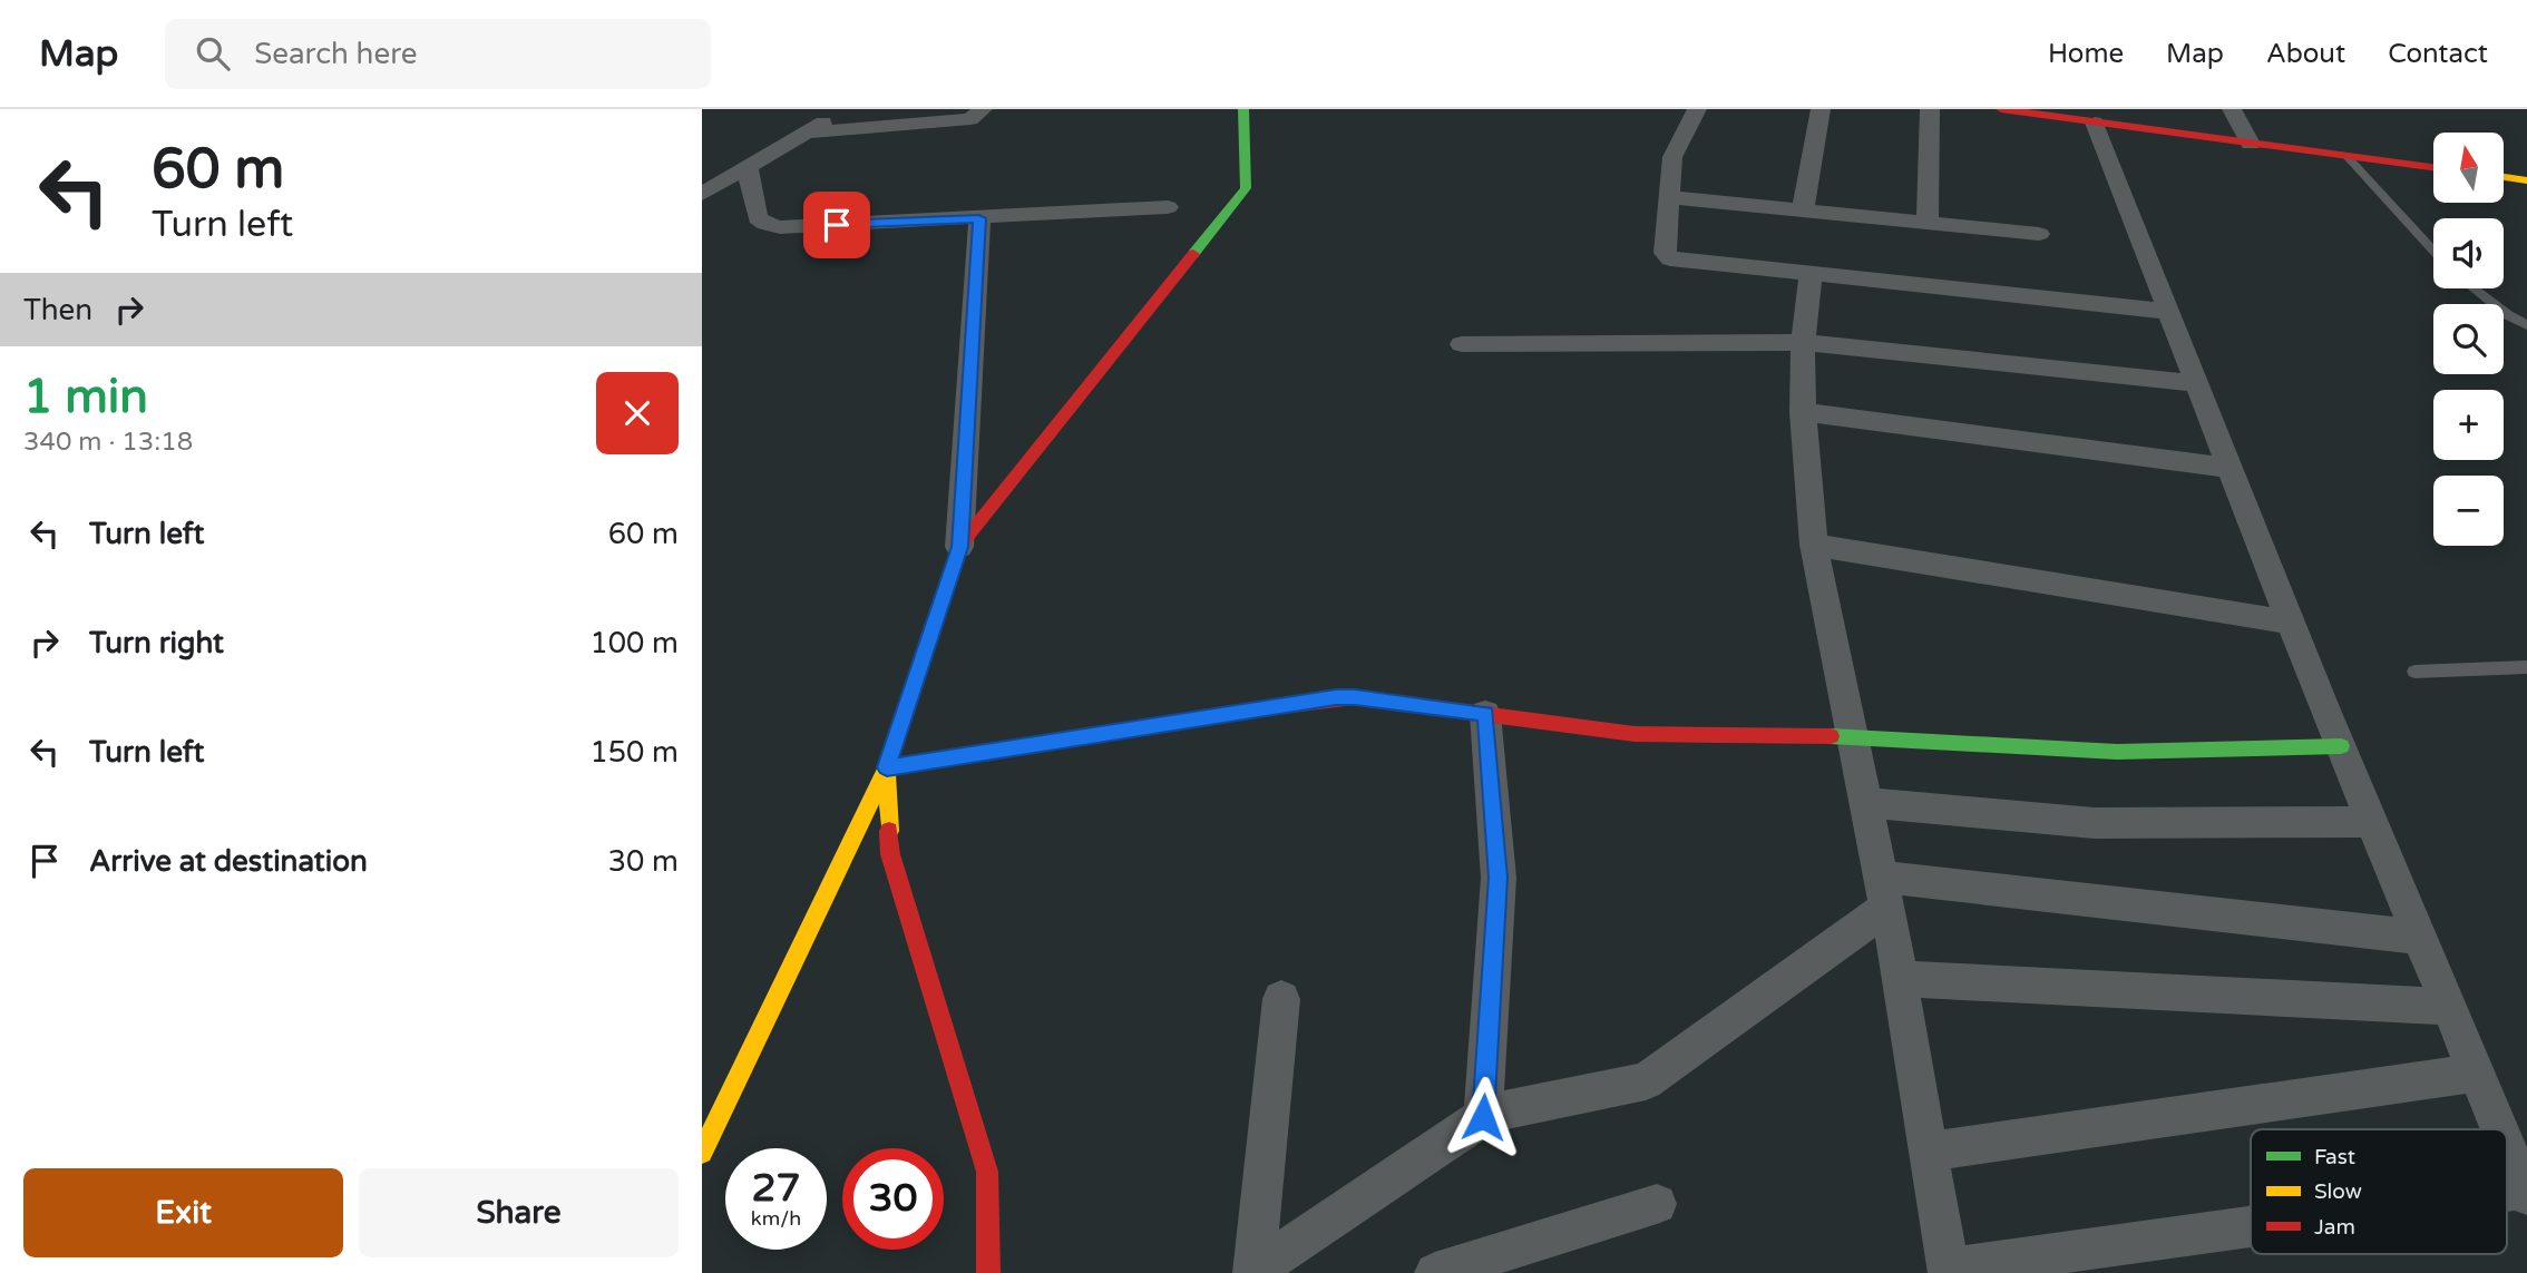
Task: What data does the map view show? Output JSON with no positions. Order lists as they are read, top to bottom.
{
  "legend": ["Fast", "Slow", "Jam"],
  "north": "top",
  "page": {
    "header": "Map",
    "search": "Search here",
    "nav": [
      "Home",
      "Map",
      "About",
      "Contact"
    ],
    "turn": ["60 m", "Turn left"],
    "map_buttons": ["+", "−"],
    "then": "Then",
    "heading": ["1 min", "340 m · 13:18"],
    "list": [
      {
        "name": "Turn left",
        "value": "60 m"
      },
      {
        "name": "Turn right",
        "value": "100 m"
      },
      {
        "name": "Turn left",
        "value": "150 m"
      },
      {
        "name": "Arrive at destination",
        "value": "30 m"
      }
    ],
    "speed": "27 km/h",
    "limit": "30",
    "buttons": ["Exit", "Share"]
  }
}
